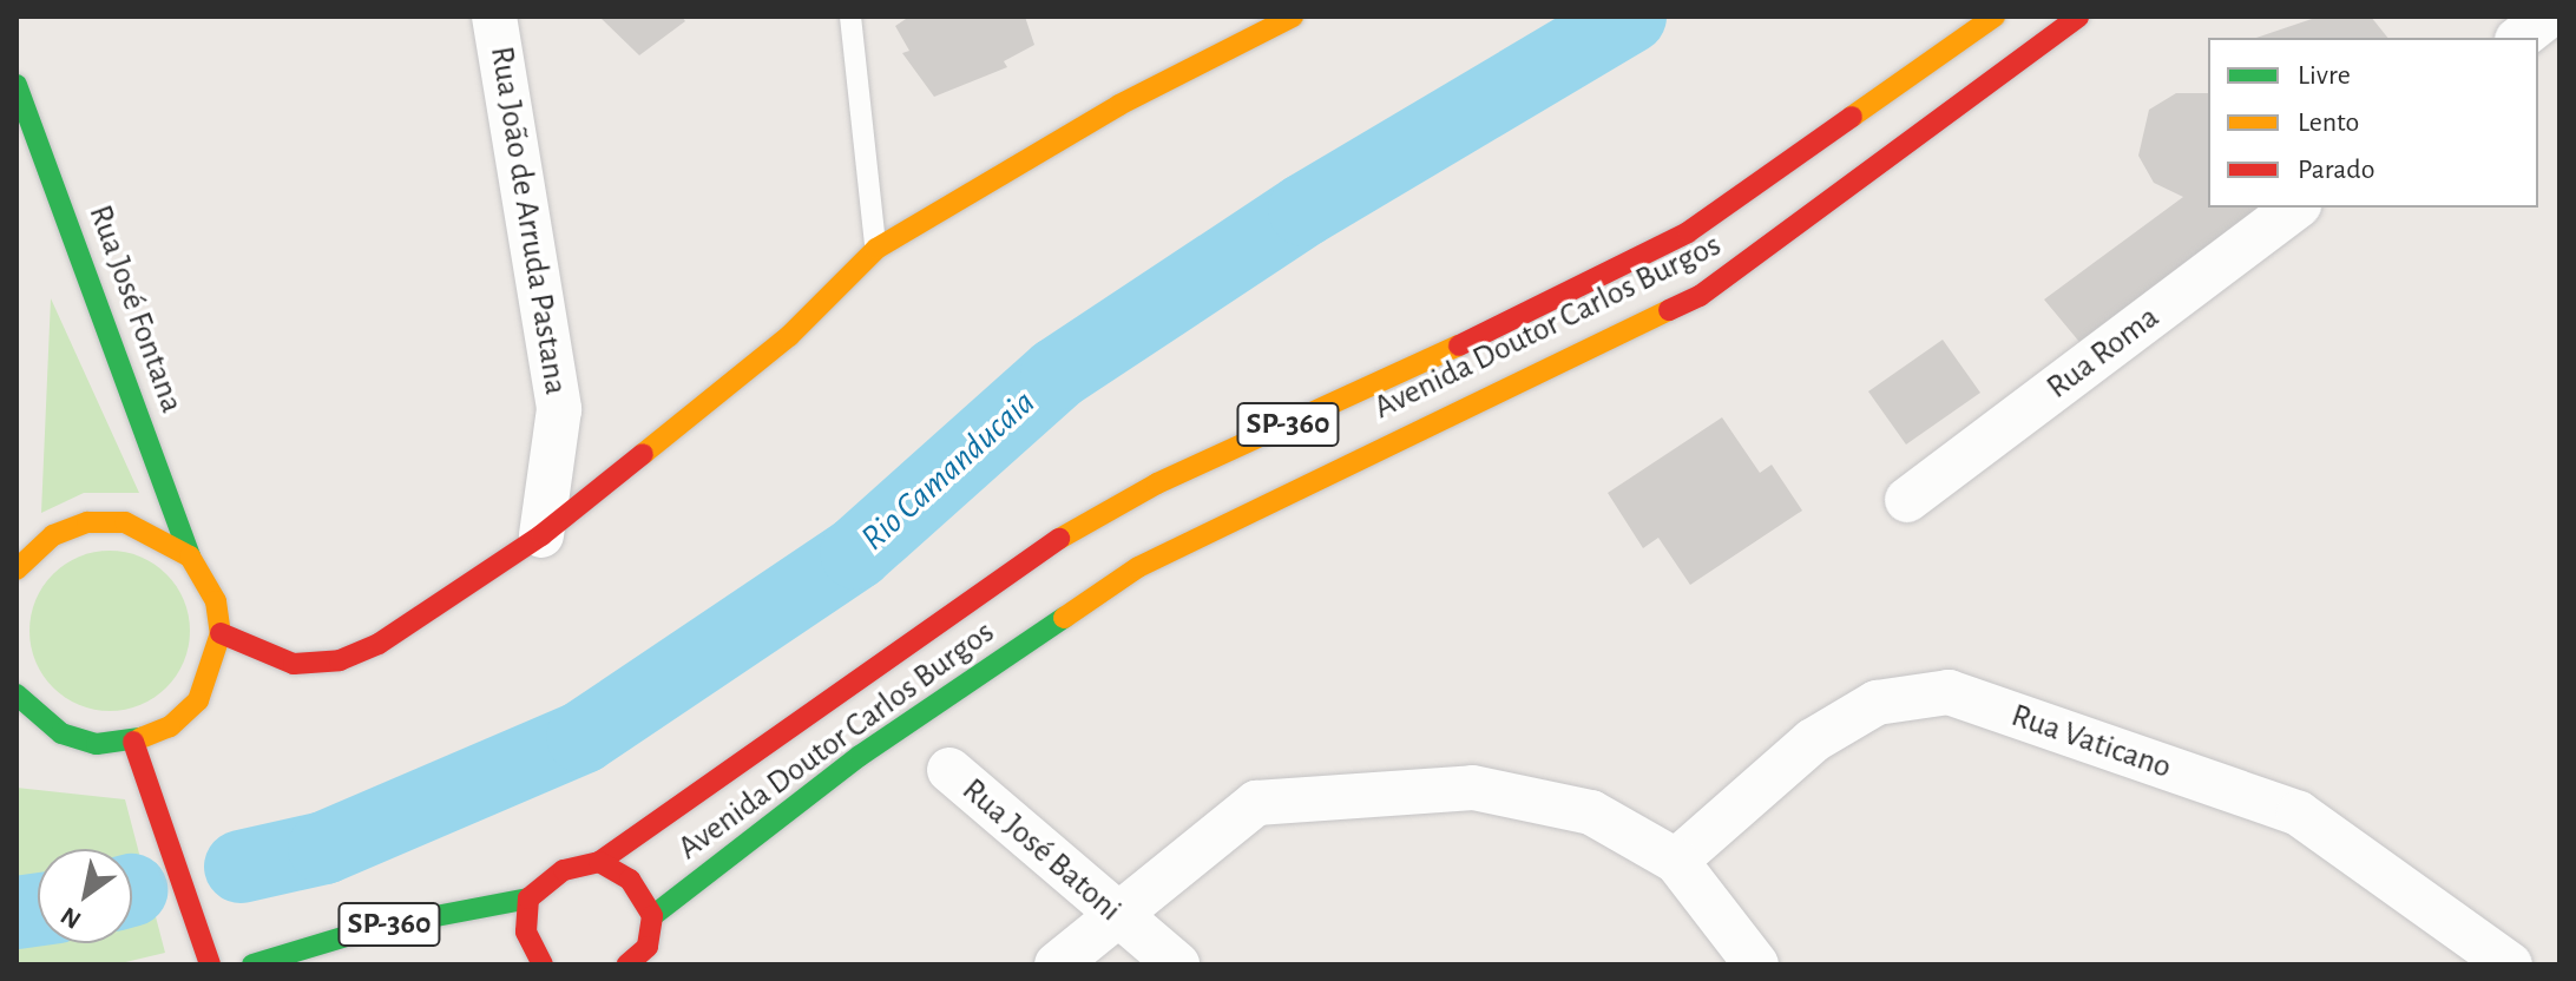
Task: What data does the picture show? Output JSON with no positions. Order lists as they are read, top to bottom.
{
  "streets": {
    "main road": ["Rua José Fontana", "Avenida Doutor Carlos Burgos", "SP-360"],
    "street": [
      "Rua João de Arruda Pastana",
      "Rua Roma",
      "Rua Vaticano",
      "Rua José Batoni"
    ]
  },
  "crossings": [
    ["Avenida Doutor Carlos Burgos", "SP-360"]
  ],
  "water": ["Rio Camanducaia"],
  "legend": ["Livre", "Lento", "Parado"],
  "north": "bottom left"
}
